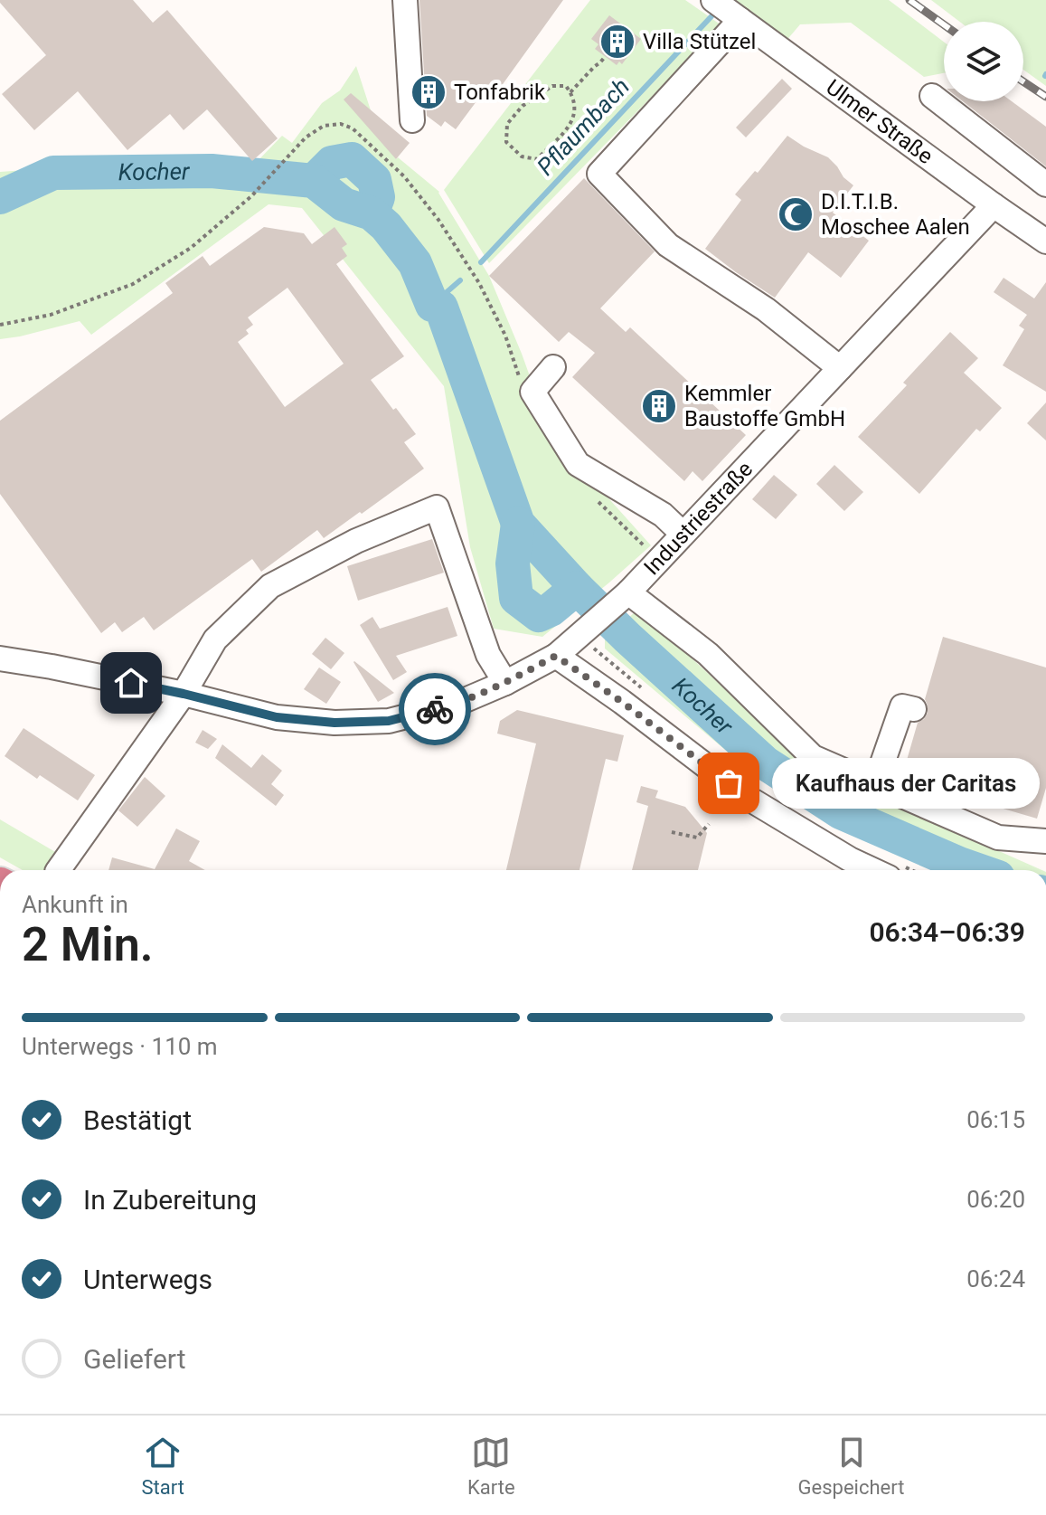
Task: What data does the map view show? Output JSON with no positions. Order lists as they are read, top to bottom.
{
  "streets": {
    "street": ["Ulmer Straße", "Industriestraße"]
  },
  "crossings": [
    ["Ulmer Straße", "Industriestraße"]
  ],
  "water": ["Pflaumbach", "Kocher"],
  "places": {
    "building": ["Villa Stützel", "Tonfabrik", "Kemmler Baustoffe GmbH"],
    "mosque": ["D.I.T.I.B. Moschee Aalen"],
    "other": ["Kaufhaus der Caritas"]
  },
  "page": {
    "bubble": "Kaufhaus der Caritas",
    "heading": ["2 Min.", "Ankunft in", "06:34–06:39"],
    "bar": "Unterwegs · 110 m",
    "list": [
      ["Bestätigt", "06:15"],
      ["In Zubereitung", "06:20"],
      ["Unterwegs", "06:24"],
      "Geliefert"
    ],
    "tabs": ["Start", "Karte", "Gespeichert"]
  }
}
